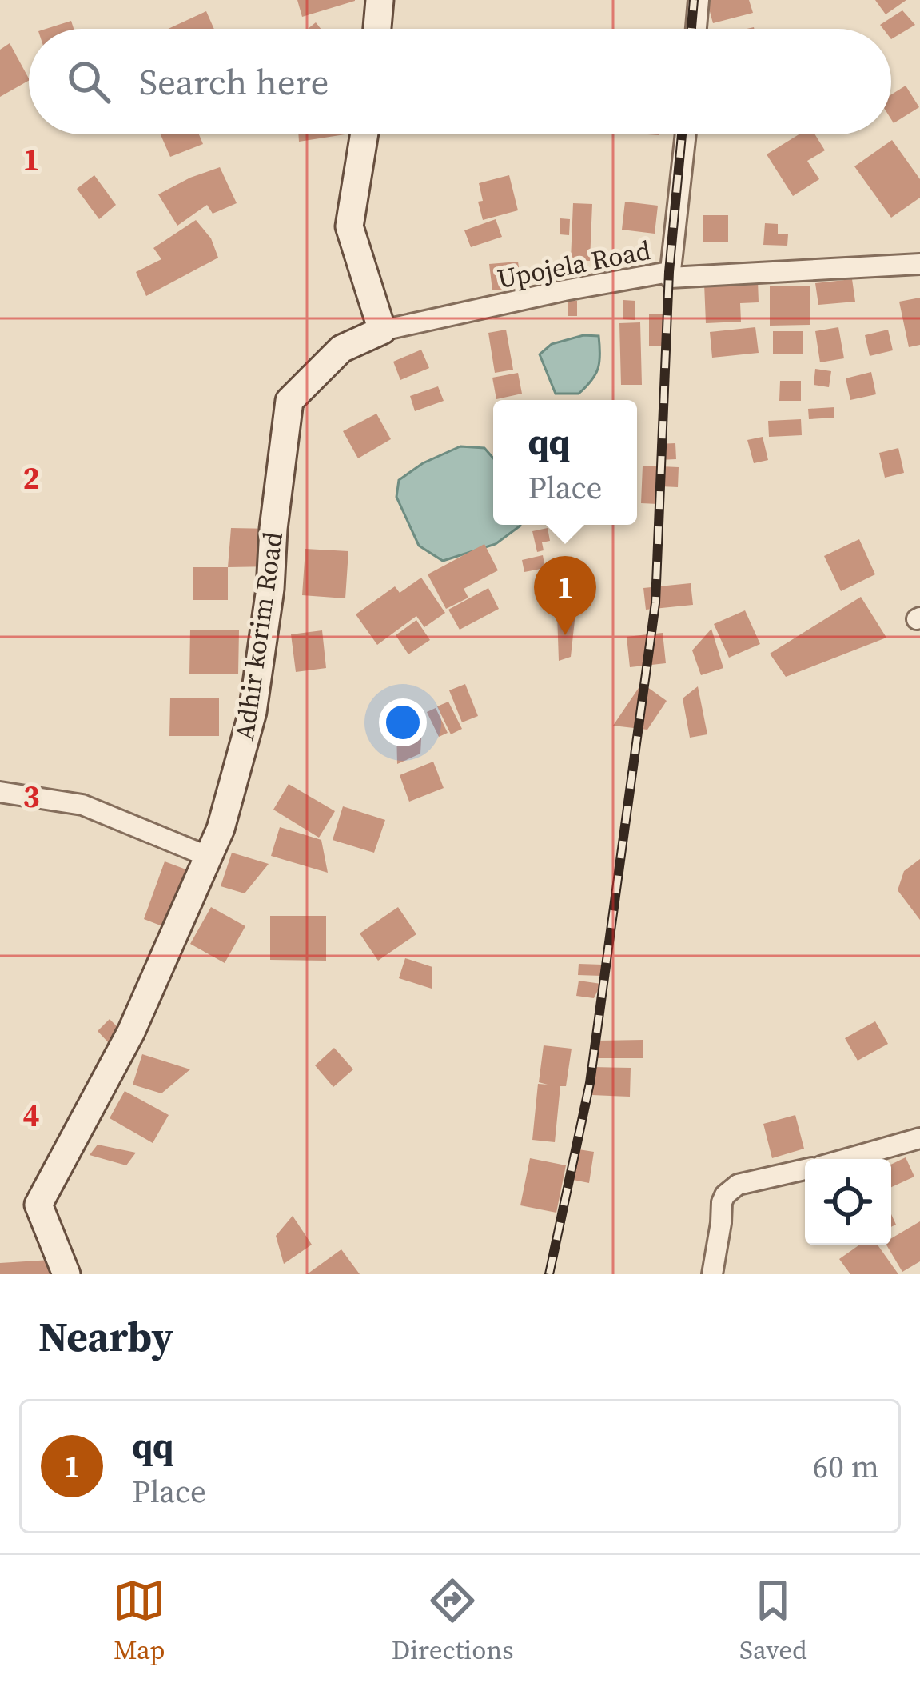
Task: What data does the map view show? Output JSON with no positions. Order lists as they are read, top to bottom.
{
  "streets": {
    "main road": ["Adhir korim Road"],
    "street": ["Upojela Road"]
  },
  "crossings": [
    ["Upojela Road", "Adhir korim Road"]
  ],
  "page": {
    "search": "Search here",
    "popup": ["qq", "Place"],
    "pins": "1",
    "heading": "Nearby",
    "list": [
      {
        "mark": "1",
        "name": "qq",
        "note": "Place",
        "value": "60 m"
      }
    ],
    "nav": ["Map", "Directions", "Saved"]
  },
  "grid": {
    "rows": [
      "1",
      "2",
      "3",
      "4"
    ]
  }
}
